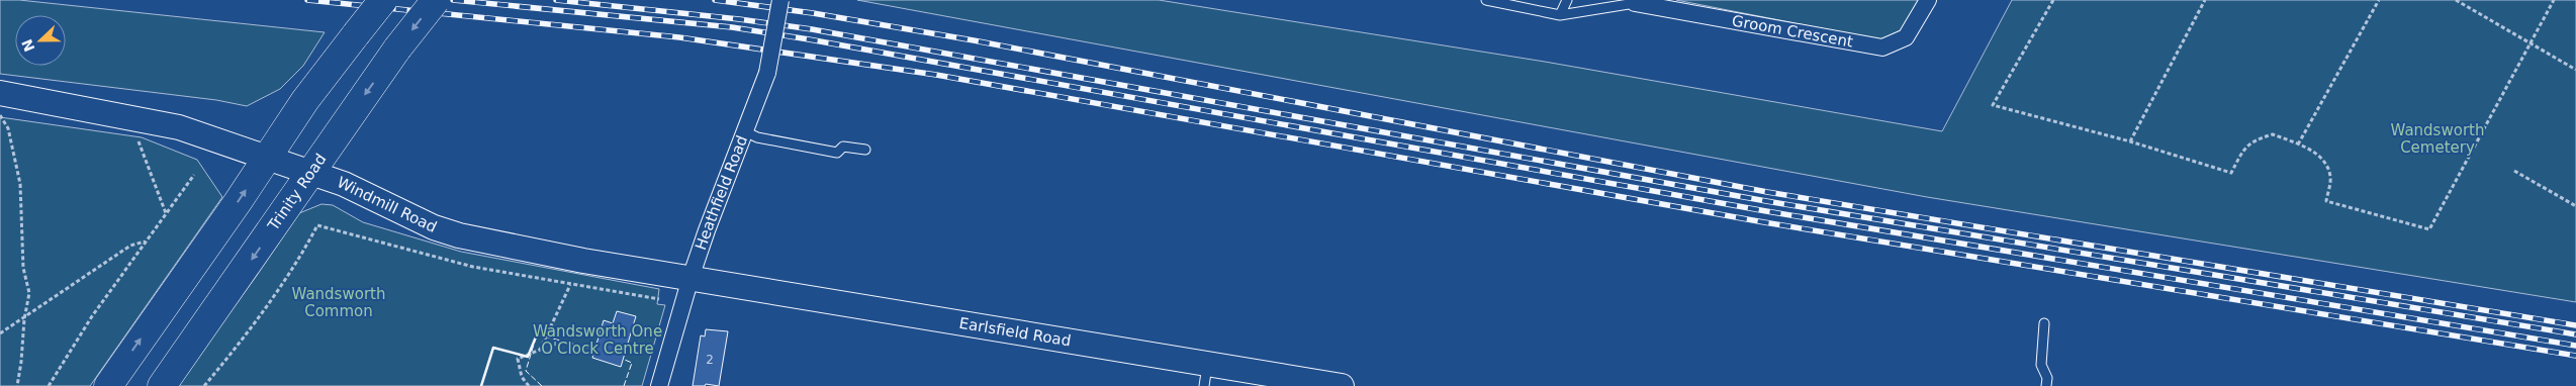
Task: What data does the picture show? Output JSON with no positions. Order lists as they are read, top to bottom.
{
  "streets": {
    "highway": ["Trinity Road"],
    "main road": ["Windmill Road", "Earlsfield Road"],
    "street": ["Groom Crescent", "Heathfield Road"]
  },
  "crossings": [
    ["Trinity Road", "Windmill Road"],
    ["Heathfield Road", "Windmill Road"],
    ["Heathfield Road", "Earlsfield Road"],
    ["Windmill Road", "Earlsfield Road"]
  ],
  "parks": ["Wandsworth Cemetery", "Wandsworth Common", "Wandsworth One O'Clock Centre"],
  "house_numbers": ["2"],
  "north": "left"
}
